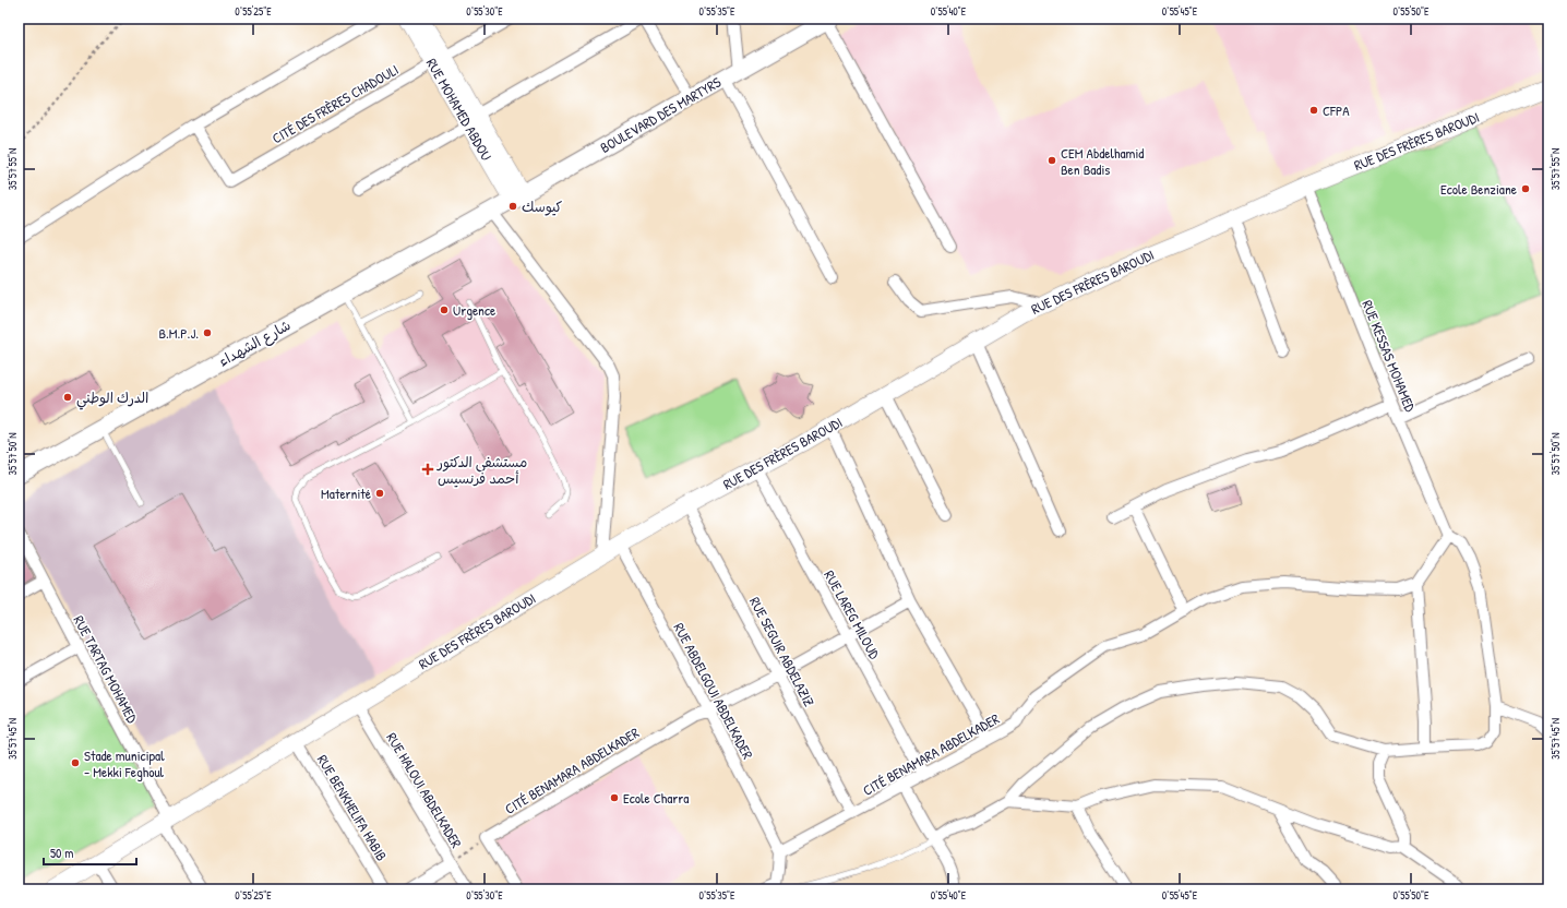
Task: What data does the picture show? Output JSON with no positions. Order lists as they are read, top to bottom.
{
  "streets": {
    "main road": ["BOULEVARD DES MARTYRS", "شارع الشهداء"],
    "street": [
      "CITÉ DES FRÈRES CHADOULI",
      "RUE MOHAMED ABDOU",
      "RUE DES FRÈRES BAROUDI",
      "RUE KESSAS MOHAMED",
      "RUE LAREG MILOUD",
      "RUE SEGUIR ABDELAZIZ",
      "RUE TARTAG MOHAMED",
      "RUE ABDELGOUI ABDELKADER",
      "CITÉ BENAMARA ABDELKADER",
      "RUE HALOUI ABDELKADER",
      "RUE BENKHELIFA HABIB"
    ]
  },
  "crossings": [
    ["CITÉ DES FRÈRES CHADOULI", "RUE MOHAMED ABDOU"],
    ["RUE MOHAMED ABDOU", "BOULEVARD DES MARTYRS"],
    ["BOULEVARD DES MARTYRS", "شارع الشهداء"],
    ["RUE DES FRÈRES BAROUDI", "RUE KESSAS MOHAMED"],
    ["RUE DES FRÈRES BAROUDI", "RUE LAREG MILOUD"],
    ["RUE DES FRÈRES BAROUDI", "RUE SEGUIR ABDELAZIZ"],
    ["RUE DES FRÈRES BAROUDI", "RUE TARTAG MOHAMED"],
    ["RUE DES FRÈRES BAROUDI", "RUE ABDELGOUI ABDELKADER"],
    ["RUE DES FRÈRES BAROUDI", "RUE HALOUI ABDELKADER"],
    ["RUE DES FRÈRES BAROUDI", "RUE BENKHELIFA HABIB"],
    ["RUE LAREG MILOUD", "CITÉ BENAMARA ABDELKADER"],
    ["RUE SEGUIR ABDELAZIZ", "CITÉ BENAMARA ABDELKADER"],
    ["RUE ABDELGOUI ABDELKADER", "CITÉ BENAMARA ABDELKADER"]
  ],
  "places": {
    "other": [
      "CFPA",
      "CEM Abdelhamid Ben Badis",
      "Ecole Benziane",
      "كيوسك",
      "Urgence",
      "B.M.P.J.",
      "الدرك الوطني",
      "Maternité",
      "Stade municipal - Mekki Feghoul",
      "Ecole Charra"
    ],
    "health": ["مستشفى الدكتور أحمد فرنسيس"]
  },
  "scale_bar": "50 m",
  "coordinates": [
    "0°55'25\"E",
    "0°55'30\"E",
    "0°55'35\"E",
    "0°55'40\"E",
    "0°55'45\"E",
    "0°55'50\"E",
    "35°57'55\"N",
    "35°57'50\"N",
    "35°57'45\"N"
  ]
}
